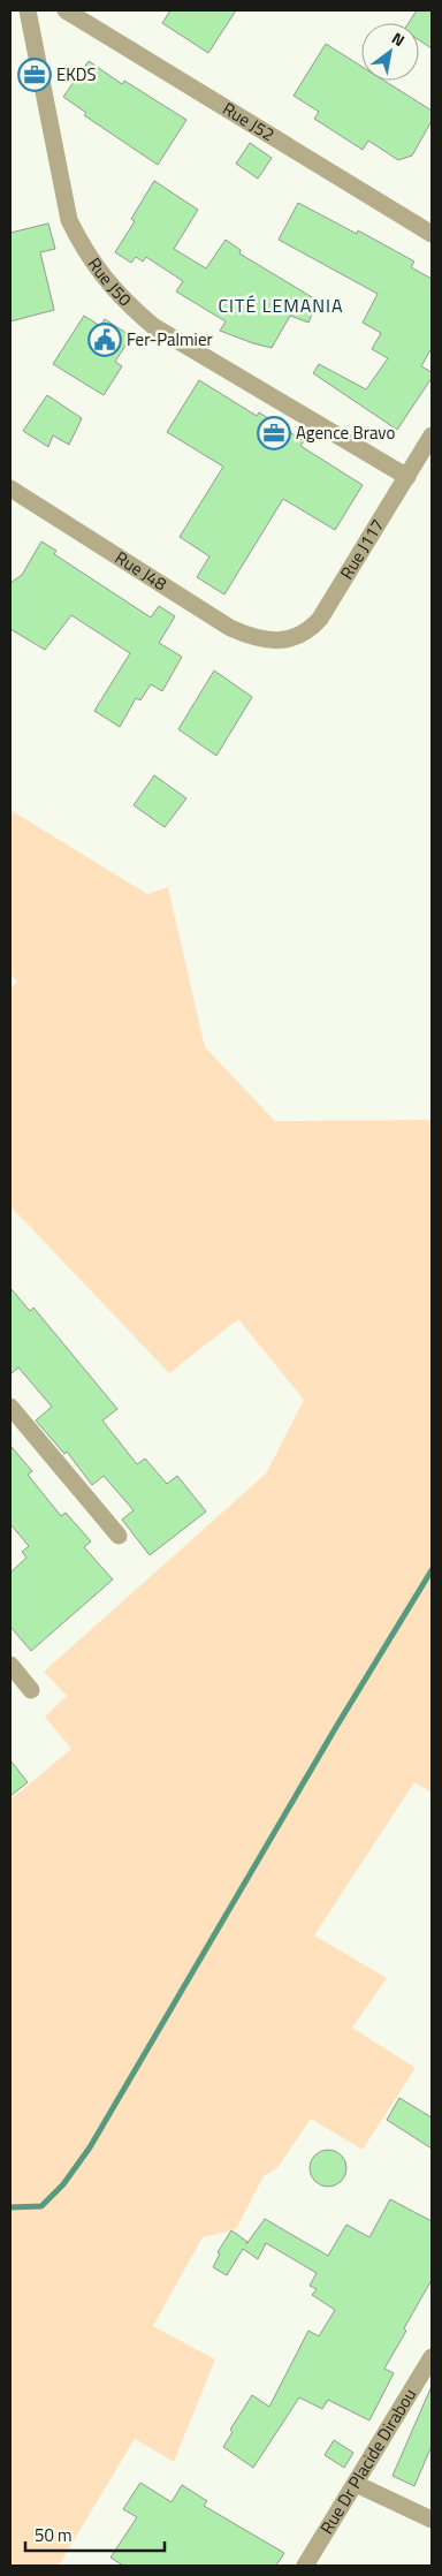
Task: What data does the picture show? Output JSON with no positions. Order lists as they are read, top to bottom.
{
  "streets": {
    "street": [
      "Rue J52",
      "Rue J50",
      "Rue J117",
      "Rue J48",
      "Rue Dr Placide Dirabou"
    ]
  },
  "crossings": [
    ["Rue J50", "Rue J117"],
    ["Rue J117", "Rue J48"]
  ],
  "districts": ["CITÉ LEMANIA"],
  "places": {
    "office": ["EKDS", "Agence Bravo"],
    "public building": ["Fer-Palmier"]
  },
  "scale_bar": "50 m",
  "north": "top right"
}
